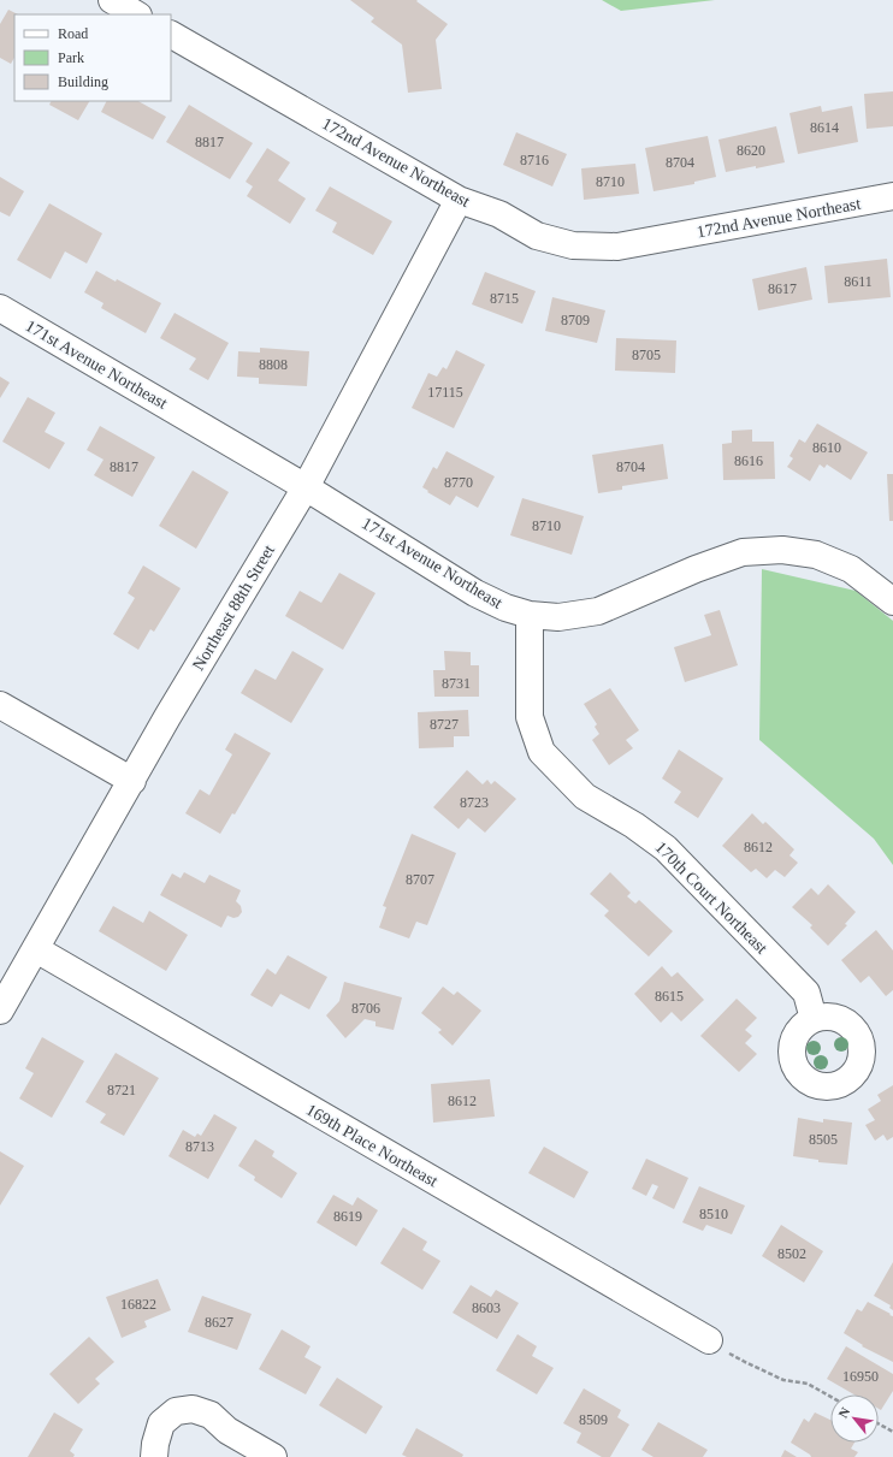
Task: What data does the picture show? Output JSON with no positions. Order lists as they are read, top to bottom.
{
  "streets": {
    "street": [
      "172nd Avenue Northeast",
      "171st Avenue Northeast",
      "Northeast 88th Street",
      "170th Court Northeast",
      "169th Place Northeast"
    ]
  },
  "crossings": [
    ["172nd Avenue Northeast", "Northeast 88th Street"],
    ["171st Avenue Northeast", "Northeast 88th Street"],
    ["171st Avenue Northeast", "170th Court Northeast"],
    ["Northeast 88th Street", "169th Place Northeast"]
  ],
  "house_numbers": [
    "8614",
    "8817",
    "8620",
    "8716",
    "8704",
    "8710",
    "8611",
    "8617",
    "8715",
    "8709",
    "8705",
    "8808",
    "17115",
    "8610",
    "8616",
    "8817",
    "8704",
    "8770",
    "8710",
    "8731",
    "8727",
    "8723",
    "8612",
    "8707",
    "8615",
    "8706",
    "8721",
    "8612",
    "8505",
    "8713",
    "8510",
    "8619",
    "8502",
    "16822",
    "8603",
    "8627",
    "16950",
    "8509"
  ],
  "legend": ["Road", "Park", "Building"],
  "north": "top left"
}
